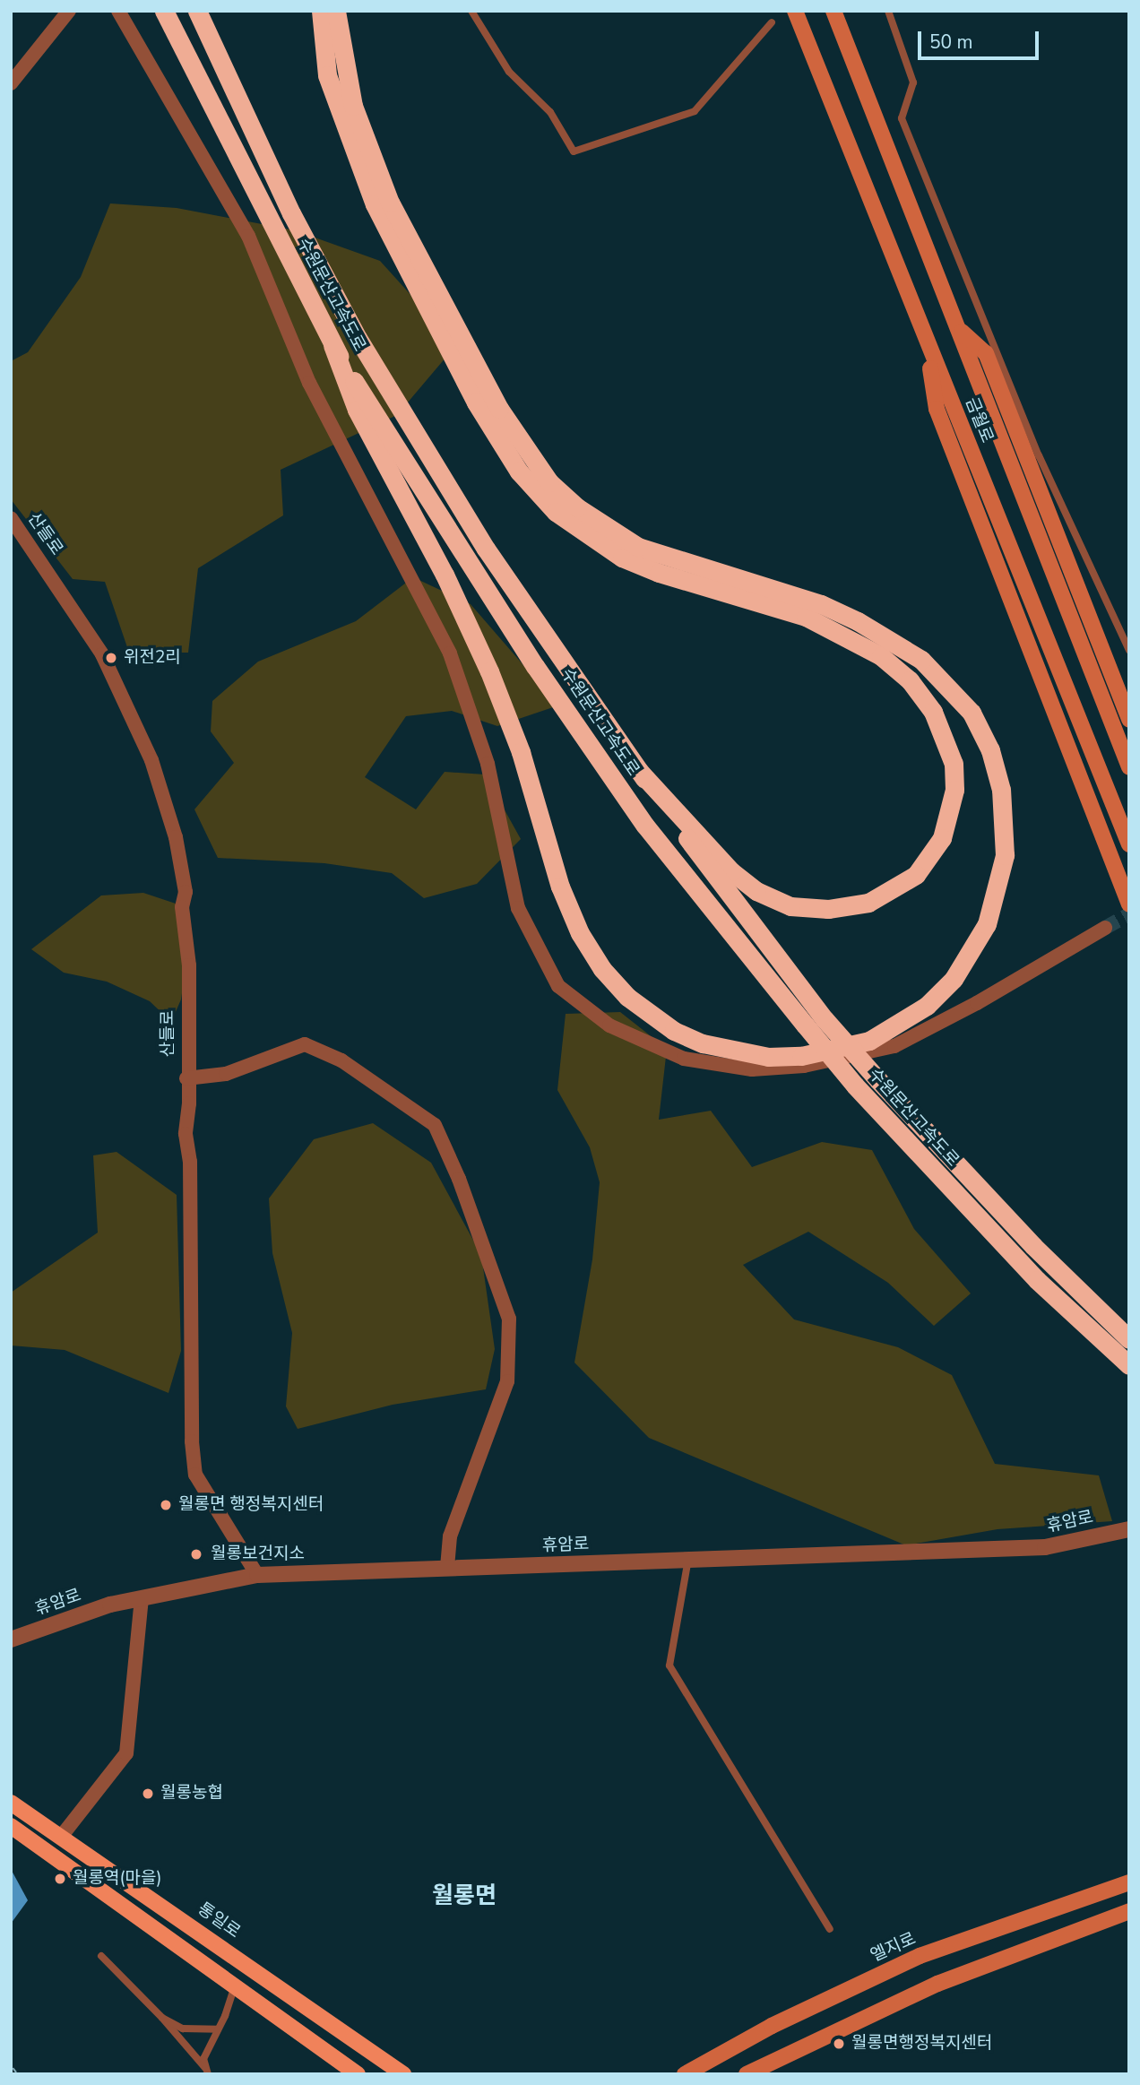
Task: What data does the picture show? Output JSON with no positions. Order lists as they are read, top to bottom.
{
  "streets": {
    "highway": ["수원문산고속도로"],
    "main road": ["금월로", "통일로", "엘지로"],
    "street": ["산들로", "휴암로"]
  },
  "crossings": [
    ["산들로", "휴암로"]
  ],
  "districts": ["월롱면"],
  "places": [
    "위전2리",
    "월롱면 행정복지센터",
    "월롱보건지소",
    "월롱농협",
    "월롱역(마을)",
    "월롱면행정복지센터"
  ],
  "scale_bar": "50 m"
}
